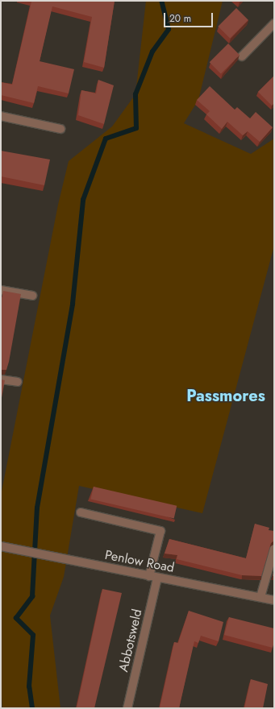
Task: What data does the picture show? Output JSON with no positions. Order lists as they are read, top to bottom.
{
  "streets": {
    "street": ["Penlow Road", "Abbotsweld"]
  },
  "crossings": [
    ["Penlow Road", "Abbotsweld"]
  ],
  "districts": ["Passmores"],
  "scale_bar": "20 m"
}
